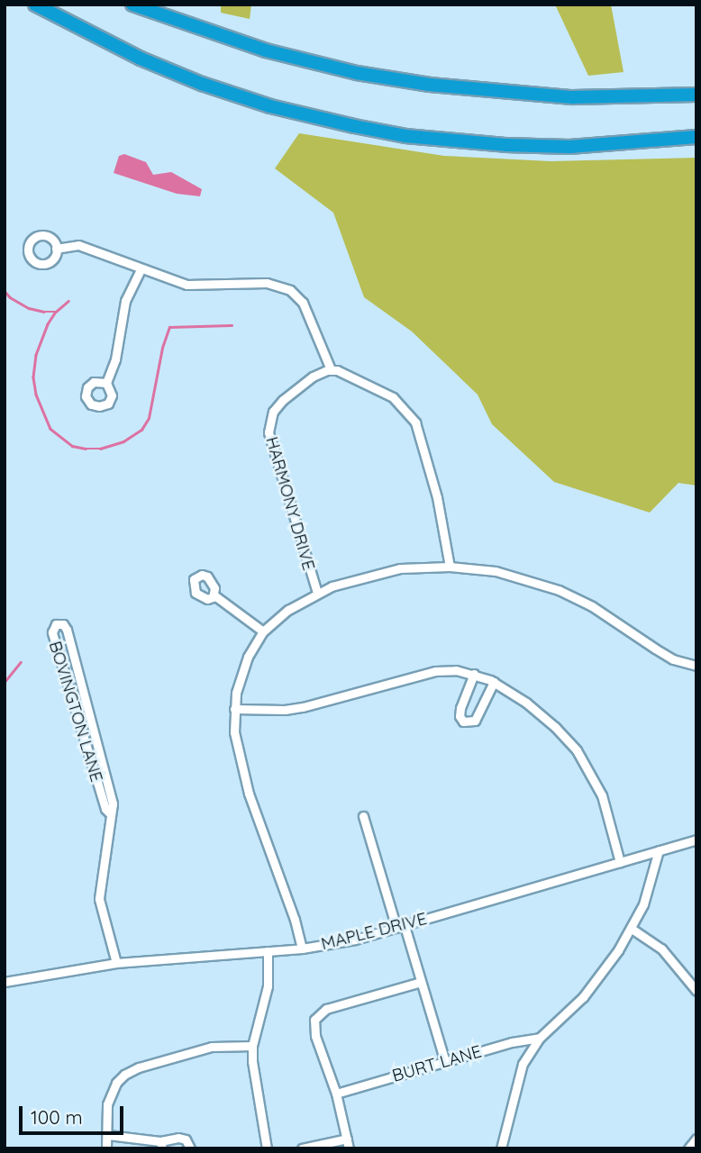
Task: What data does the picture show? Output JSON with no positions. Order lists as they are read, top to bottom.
{
  "streets": {
    "street": [
      "HARMONY DRIVE",
      "BOVINGTON LANE",
      "MAPLE DRIVE",
      "BURT LANE"
    ]
  },
  "crossings": [
    ["BOVINGTON LANE", "MAPLE DRIVE"]
  ],
  "scale_bar": "100 m"
}
